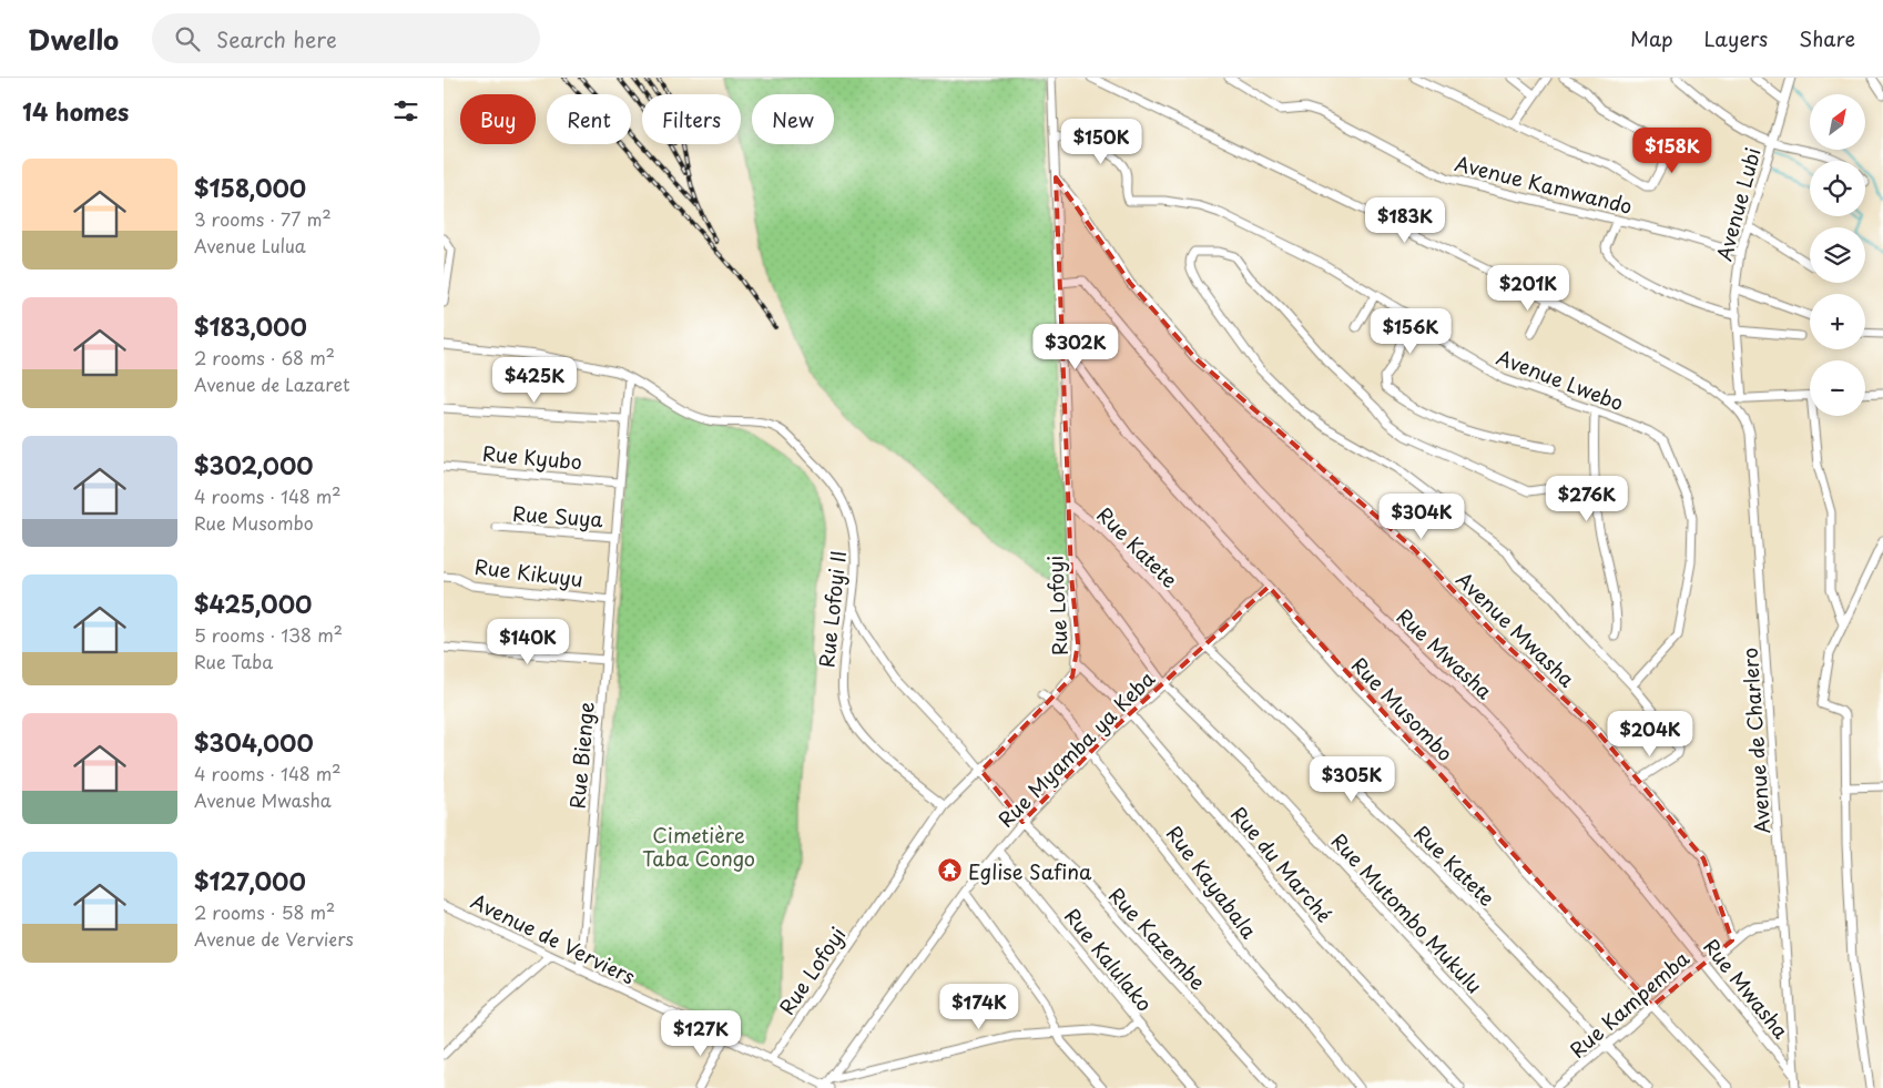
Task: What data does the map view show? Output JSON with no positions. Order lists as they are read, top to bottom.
{
  "streets": {
    "street": [
      "Avenue Kamwando",
      "Avenue Lubi",
      "Avenue Lwebo",
      "Rue Kyubo",
      "Rue Suya",
      "Rue Katete",
      "Rue Kikuyu",
      "Rue Lofoyi",
      "Rue Lofoyi II",
      "Avenue Mwasha",
      "Rue Mwasha",
      "Rue Musombo",
      "Avenue de Charlero",
      "Rue Myamba ya Keba",
      "Rue Bienge",
      "Rue du Marché",
      "Rue Kayabala",
      "Rue Mutombo Mukulu",
      "Avenue de Verviers",
      "Rue Kazembe",
      "Rue Kalulako",
      "Rue Kampemba"
    ]
  },
  "crossings": [
    ["Avenue Kamwando", "Avenue Lubi"],
    ["Avenue Lwebo", "Rue Lofoyi"],
    ["Rue Kyubo", "Rue Bienge"],
    ["Rue Suya", "Rue Bienge"],
    ["Rue Katete", "Rue Lofoyi"],
    ["Rue Katete", "Rue Myamba ya Keba"],
    ["Rue Katete", "Rue Kampemba"],
    ["Rue Kikuyu", "Rue Bienge"],
    ["Rue Lofoyi", "Rue Lofoyi II"],
    ["Rue Lofoyi", "Avenue Mwasha"],
    ["Rue Lofoyi", "Rue Mwasha"],
    ["Rue Lofoyi", "Rue Musombo"],
    ["Rue Lofoyi", "Rue du Marché"],
    ["Rue Lofoyi", "Rue Kayabala"],
    ["Rue Lofoyi", "Rue Mutombo Mukulu"],
    ["Rue Lofoyi", "Avenue de Verviers"],
    ["Rue Lofoyi", "Rue Kazembe"],
    ["Rue Lofoyi II", "Rue Bienge"],
    ["Rue Lofoyi II", "Rue Kazembe"],
    ["Avenue Mwasha", "Rue Kampemba"],
    ["Rue Mwasha", "Avenue de Charlero"],
    ["Rue Mwasha", "Rue Kampemba"],
    ["Rue Musombo", "Rue Myamba ya Keba"],
    ["Rue Musombo", "Rue Kampemba"],
    ["Avenue de Charlero", "Rue Kampemba"],
    ["Rue Myamba ya Keba", "Rue du Marché"],
    ["Rue Myamba ya Keba", "Rue Kayabala"],
    ["Rue Myamba ya Keba", "Rue Mutombo Mukulu"],
    ["Rue Myamba ya Keba", "Avenue de Verviers"],
    ["Rue Myamba ya Keba", "Rue Kazembe"],
    ["Rue Myamba ya Keba", "Rue Kalulako"],
    ["Rue Bienge", "Avenue de Verviers"]
  ],
  "parks": ["Cimetière Taba Congo"],
  "places": {
    "temple": ["Eglise Safina"]
  },
  "north": "top right",
  "page": {
    "header": "Dwello",
    "search": "Search here",
    "nav": ["Map", "Layers", "Share"],
    "heading": "14 homes",
    "map_buttons": ["+", "−"],
    "chip": [
      "Buy",
      "Rent",
      "Filters",
      "New"
    ],
    "price": [
      "$150K",
      "$158K",
      "$183K",
      "$201K",
      "$156K",
      "$302K",
      "$425K",
      "$276K",
      "$304K",
      "$140K",
      "$204K",
      "$305K",
      "$174K",
      "$127K"
    ],
    "list": [
      {
        "name": "$158,000",
        "note": "3 rooms · 77 m² · Avenue Lulua"
      },
      {
        "name": "$183,000",
        "note": "2 rooms · 68 m² · Avenue de Lazaret"
      },
      {
        "name": "$302,000",
        "note": "4 rooms · 148 m² · Rue Musombo"
      },
      {
        "name": "$425,000",
        "note": "5 rooms · 138 m² · Rue Taba"
      },
      {
        "name": "$304,000",
        "note": "4 rooms · 148 m² · Avenue Mwasha"
      },
      {
        "name": "$127,000",
        "note": "2 rooms · 58 m² · Avenue de Verviers"
      }
    ]
  }
}
